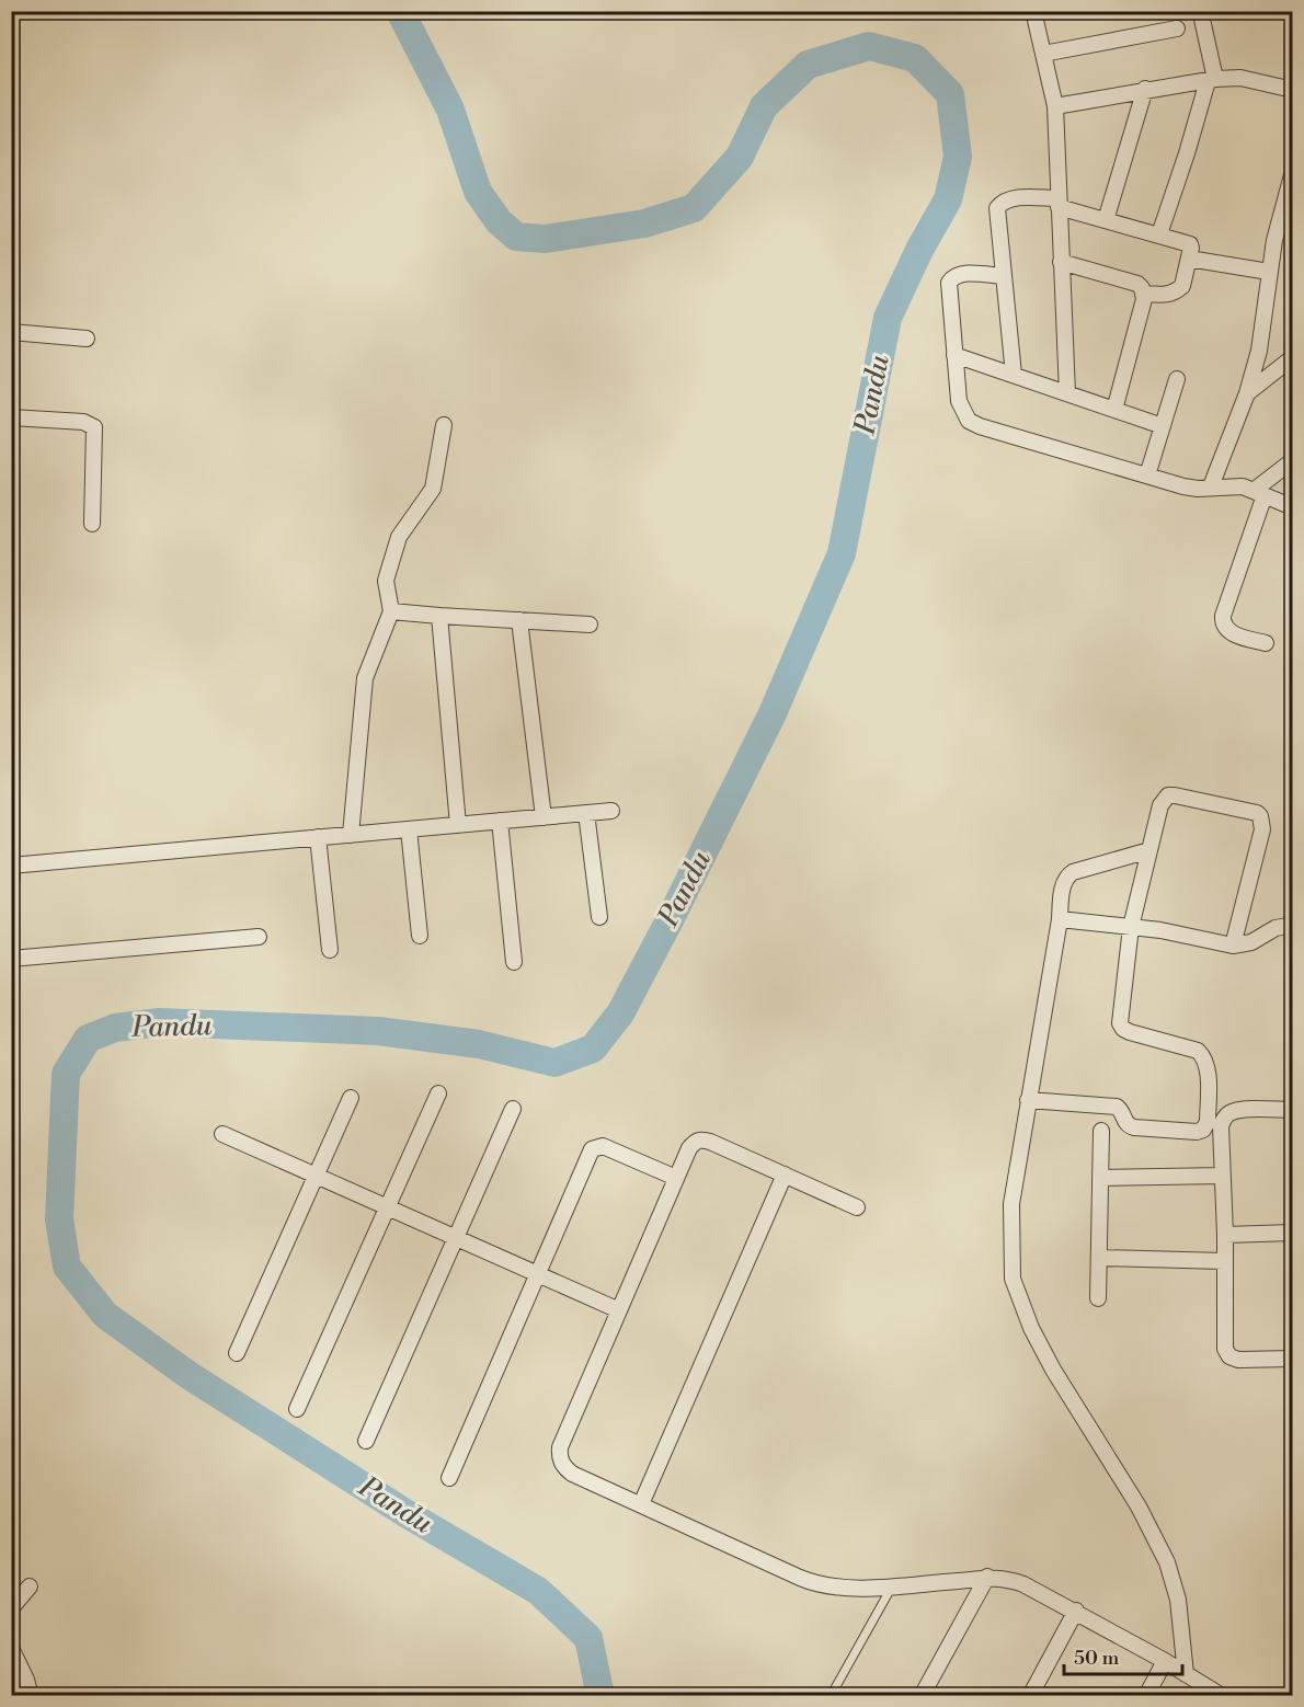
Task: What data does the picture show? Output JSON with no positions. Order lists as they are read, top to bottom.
{
  "water": ["Pandu"],
  "scale_bar": "50 m"
}
